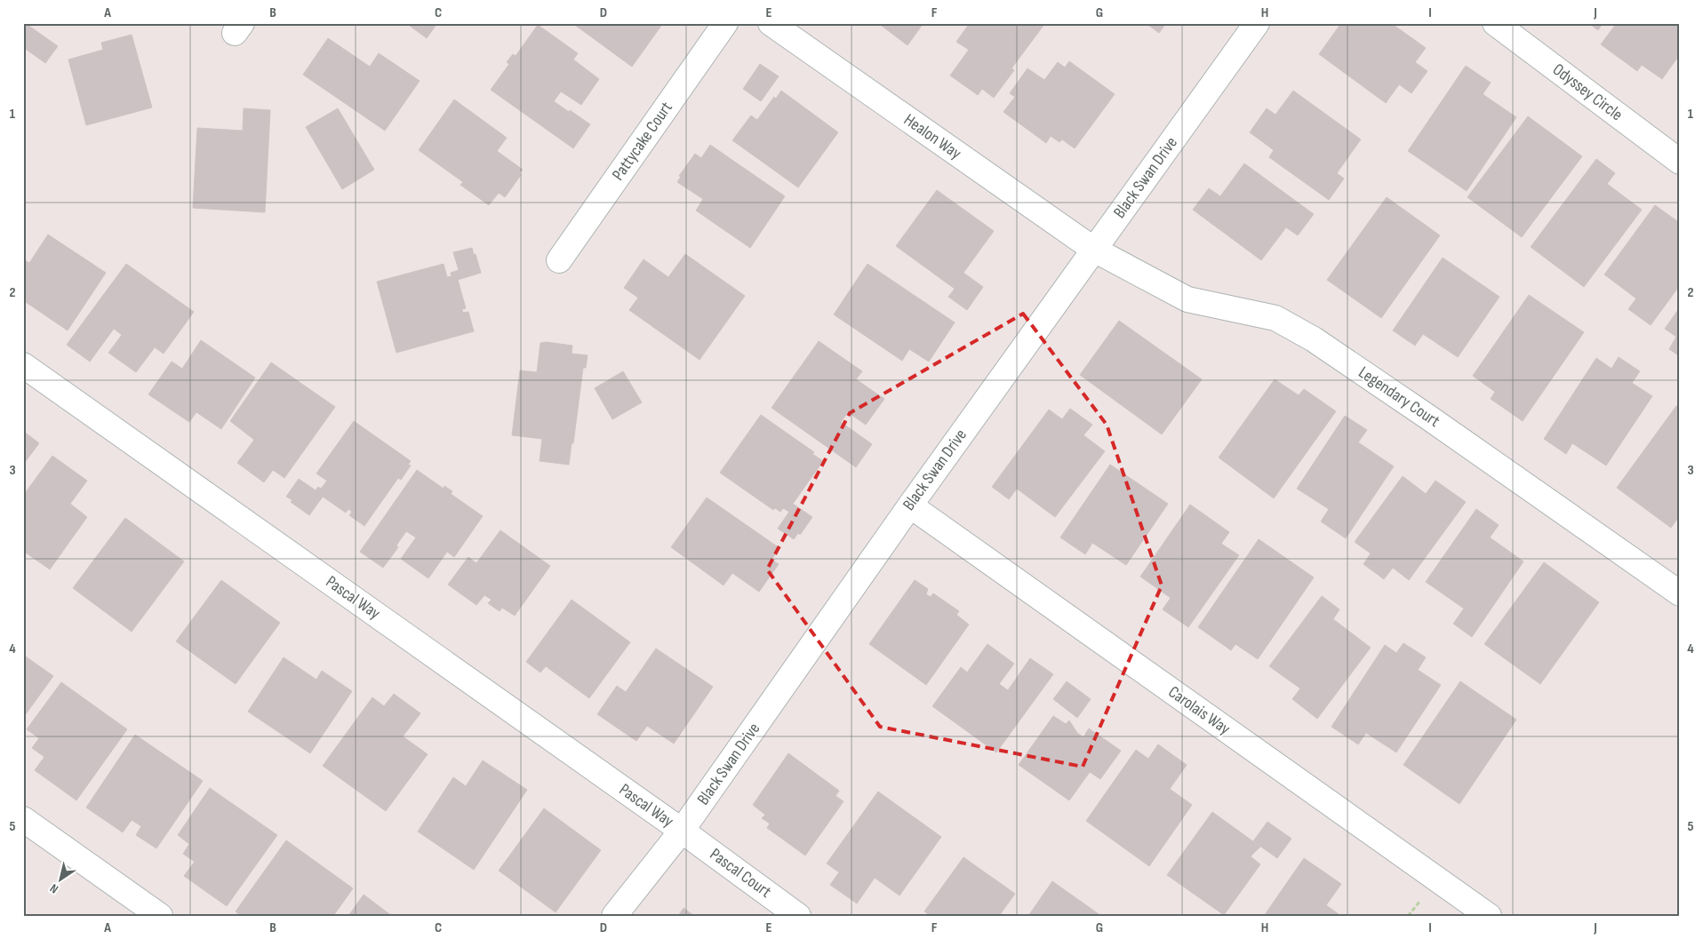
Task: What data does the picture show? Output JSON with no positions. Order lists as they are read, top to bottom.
{
  "streets": {
    "street": [
      "Odyssey Circle",
      "Healon Way",
      "Pattycake Court",
      "Black Swan Drive",
      "Legendary Court",
      "Pascal Way",
      "Carolais Way",
      "Pascal Court"
    ]
  },
  "crossings": [
    ["Healon Way", "Black Swan Drive"],
    ["Healon Way", "Legendary Court"],
    ["Black Swan Drive", "Legendary Court"],
    ["Black Swan Drive", "Pascal Way"],
    ["Black Swan Drive", "Carolais Way"],
    ["Black Swan Drive", "Pascal Court"],
    ["Pascal Way", "Pascal Court"]
  ],
  "north": "bottom left",
  "grid": {
    "columns": [
      "A",
      "B",
      "C",
      "D",
      "E",
      "F",
      "G",
      "H",
      "I",
      "J"
    ],
    "rows": [
      "1",
      "2",
      "3",
      "4",
      "5"
    ]
  }
}
